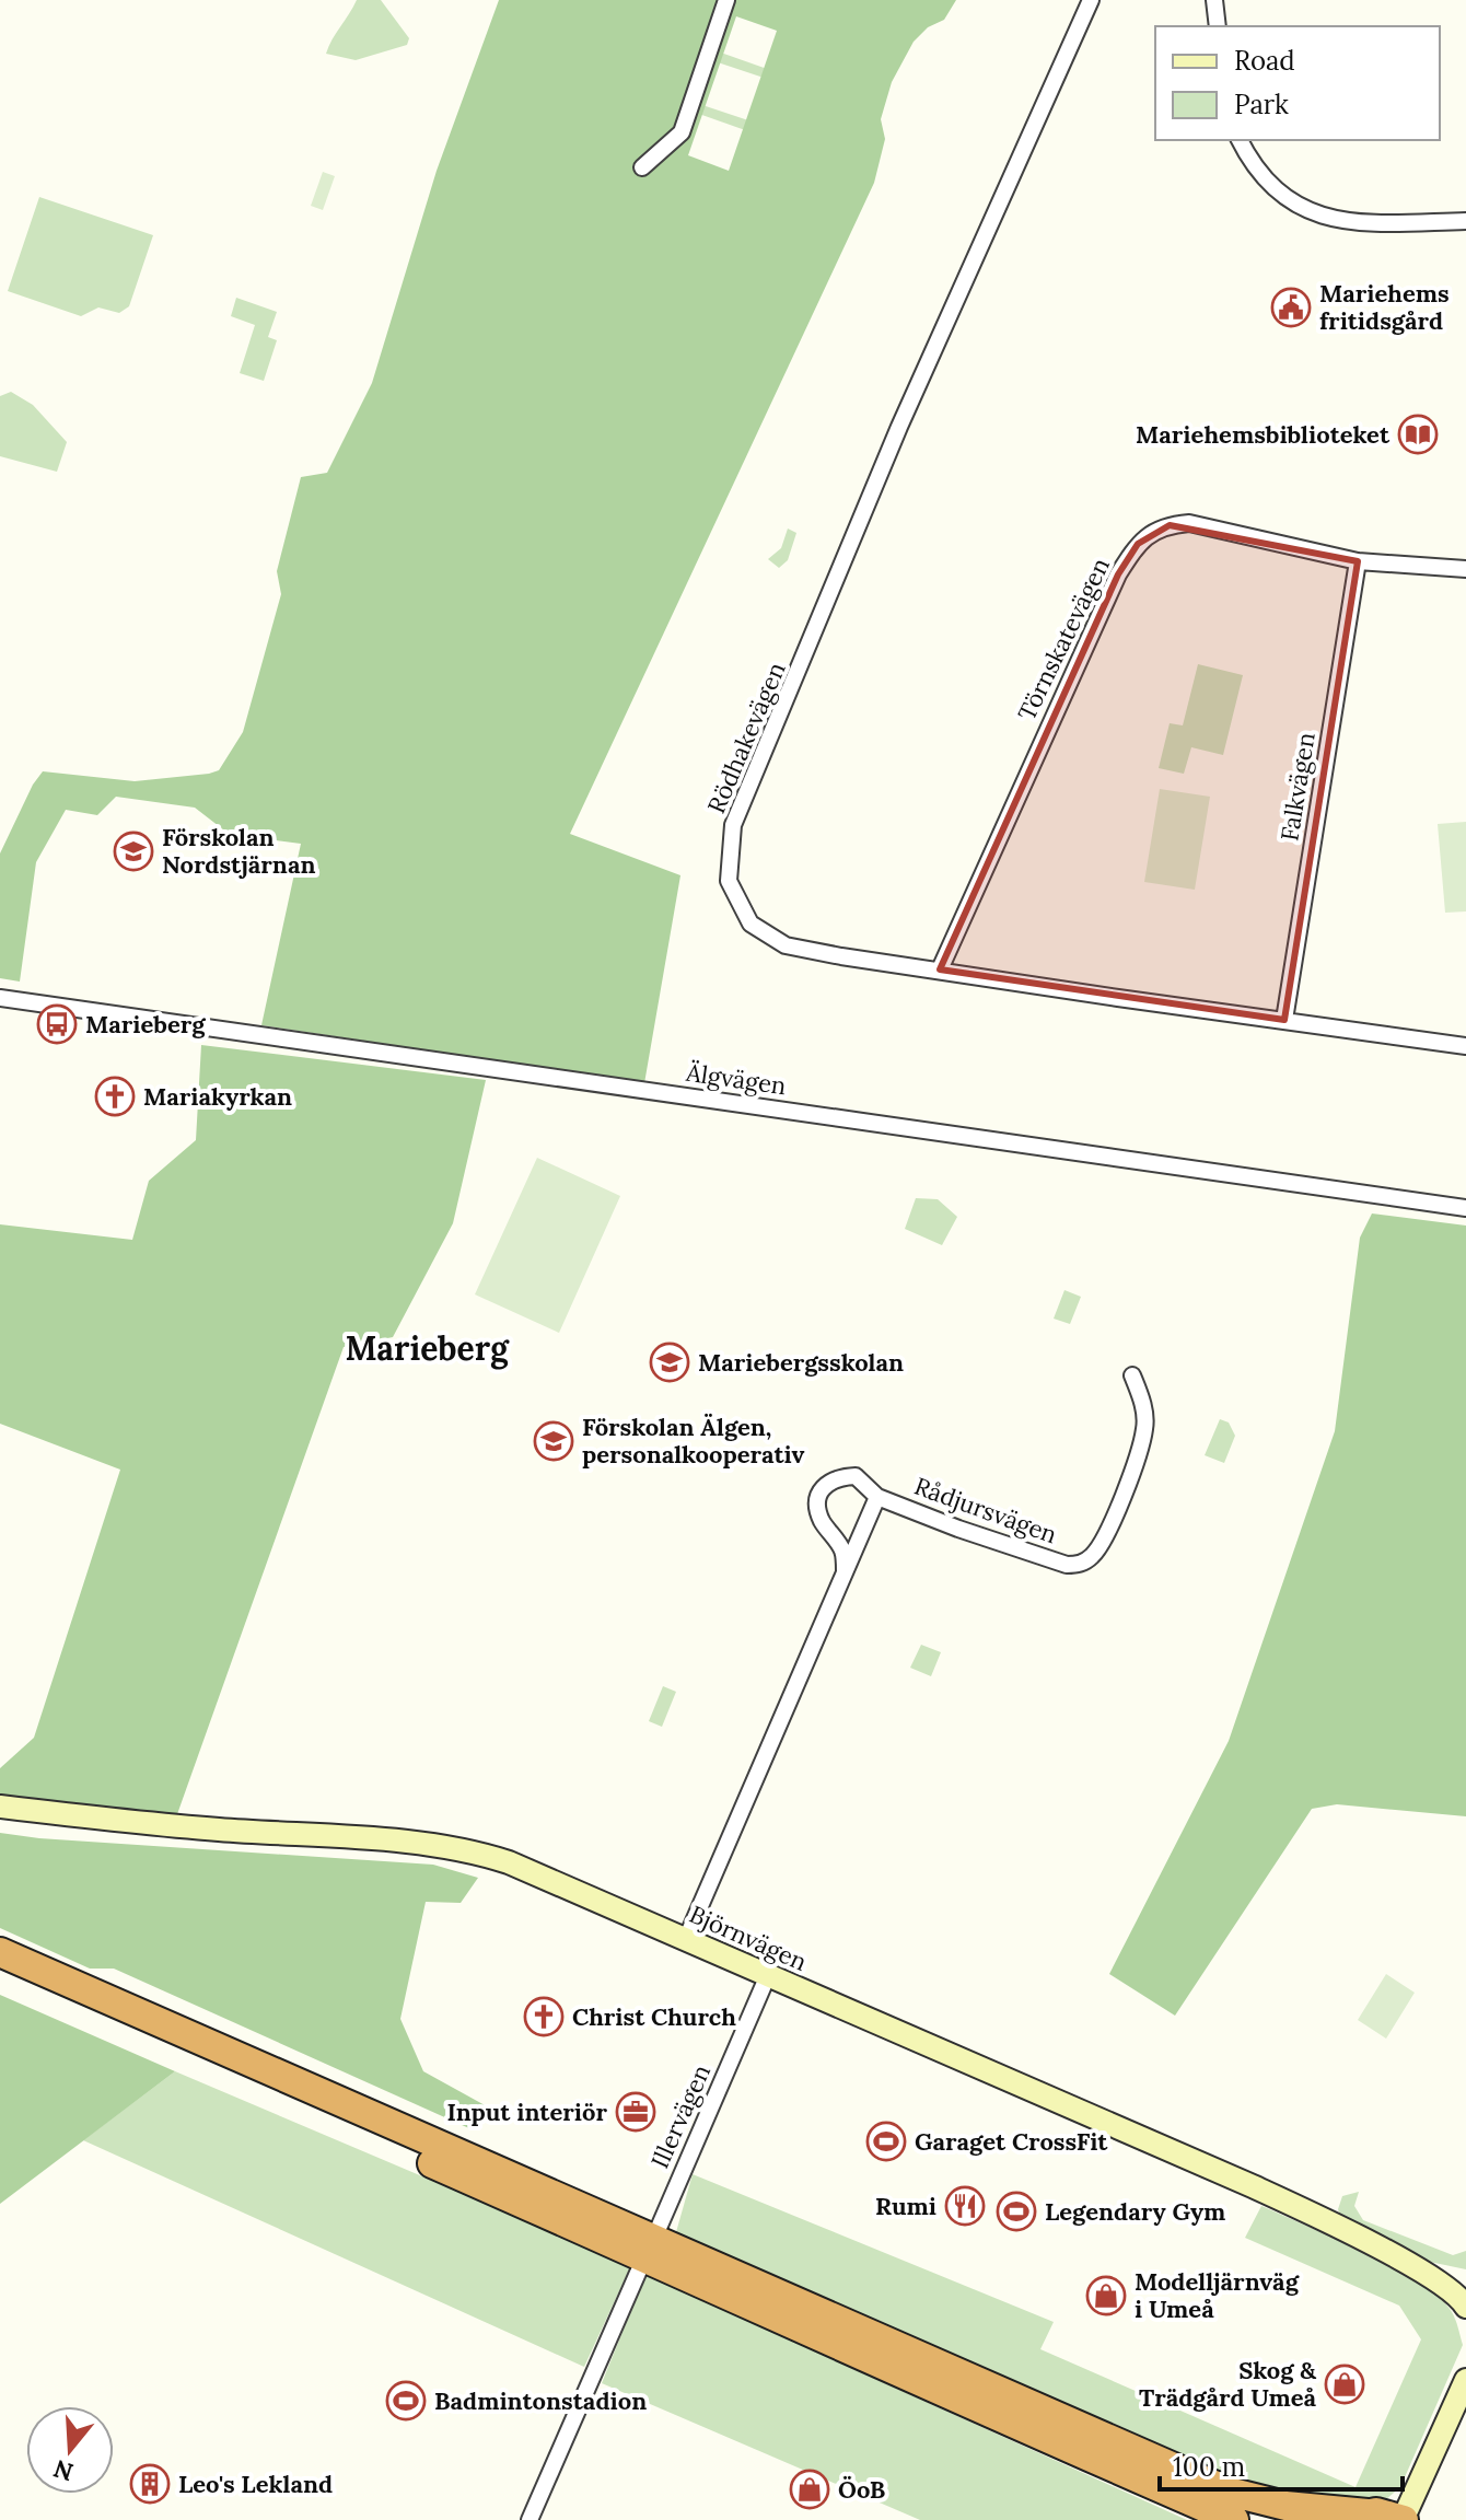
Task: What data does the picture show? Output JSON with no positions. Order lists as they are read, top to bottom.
{
  "streets": {
    "street": [
      "Törnskatevägen",
      "Rödhakevägen",
      "Falkvägen",
      "Älgvägen",
      "Rådjursvägen",
      "Björnvägen",
      "Illervägen"
    ]
  },
  "crossings": [
    ["Törnskatevägen", "Rödhakevägen"],
    ["Törnskatevägen", "Falkvägen"],
    ["Rödhakevägen", "Falkvägen"],
    ["Rådjursvägen", "Björnvägen"],
    ["Björnvägen", "Illervägen"]
  ],
  "districts": ["Marieberg"],
  "places": {
    "public building": ["Mariehems fritidsgård"],
    "library": ["Mariehemsbiblioteket"],
    "school or university": ["Förskolan Nordstjärnan", "Mariebergsskolan", "Förskolan Älgen, personalkooperativ"],
    "bus stop": ["Marieberg"],
    "church": ["Mariakyrkan", "Christ Church"],
    "office": ["Input interiör"],
    "sports": ["Garaget CrossFit", "Legendary Gym", "Badmintonstadion"],
    "restaurant": ["Rumi"],
    "shop": ["Modelljärnväg i Umeå", "Skog & Trädgård Umeå", "ÖoB"],
    "building": ["Leo's Lekland"]
  },
  "legend": ["Road", "Park"],
  "scale_bar": "100 m",
  "north": "bottom"
}
